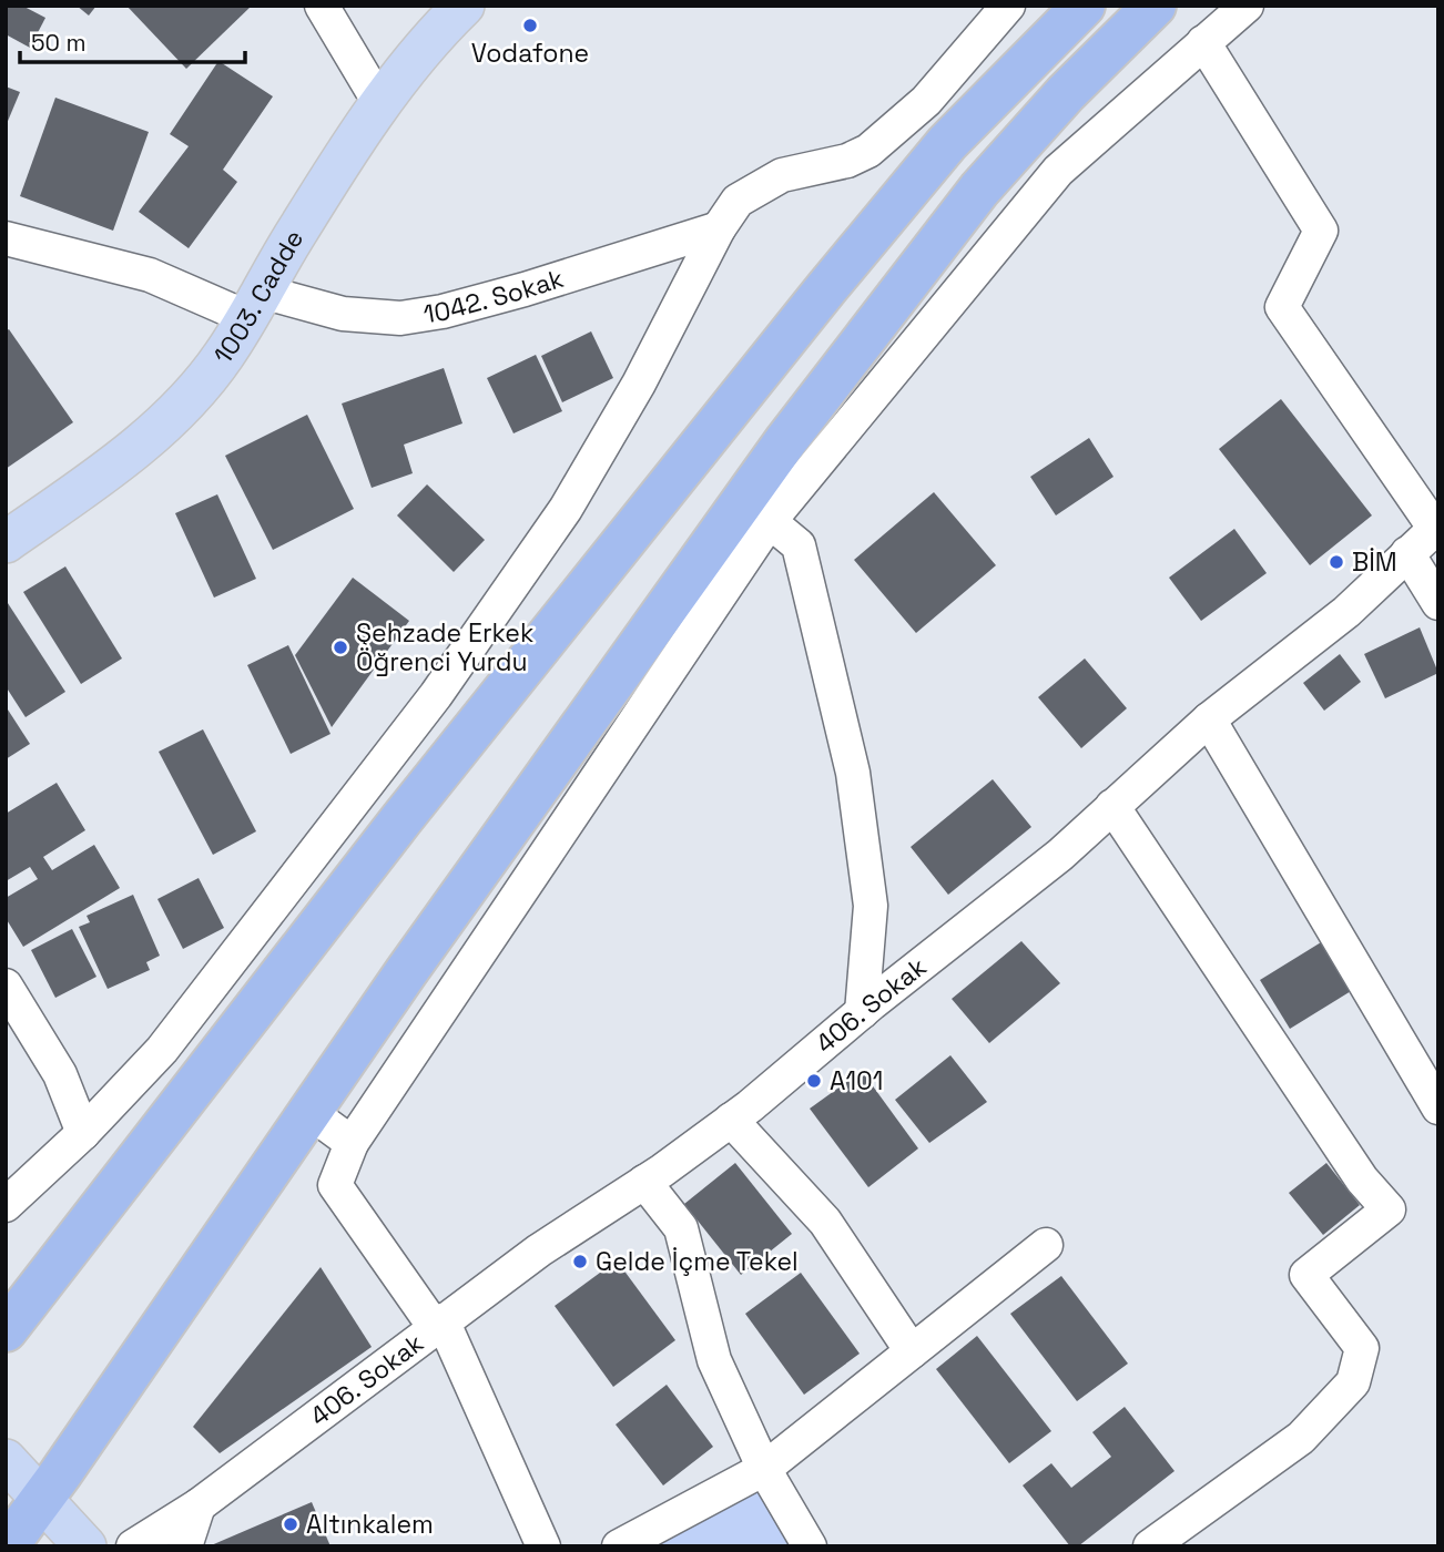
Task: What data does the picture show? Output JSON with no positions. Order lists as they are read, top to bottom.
{
  "streets": {
    "main road": ["1003. Cadde"],
    "street": ["1042. Sokak", "406. Sokak"]
  },
  "crossings": [
    ["1042. Sokak", "1003. Cadde"]
  ],
  "places": [
    "Vodafone",
    "BİM",
    "Şehzade Erkek Öğrenci Yurdu",
    "A101",
    "Gelde İçme Tekel",
    "Altınkalem"
  ],
  "scale_bar": "50 m"
}
